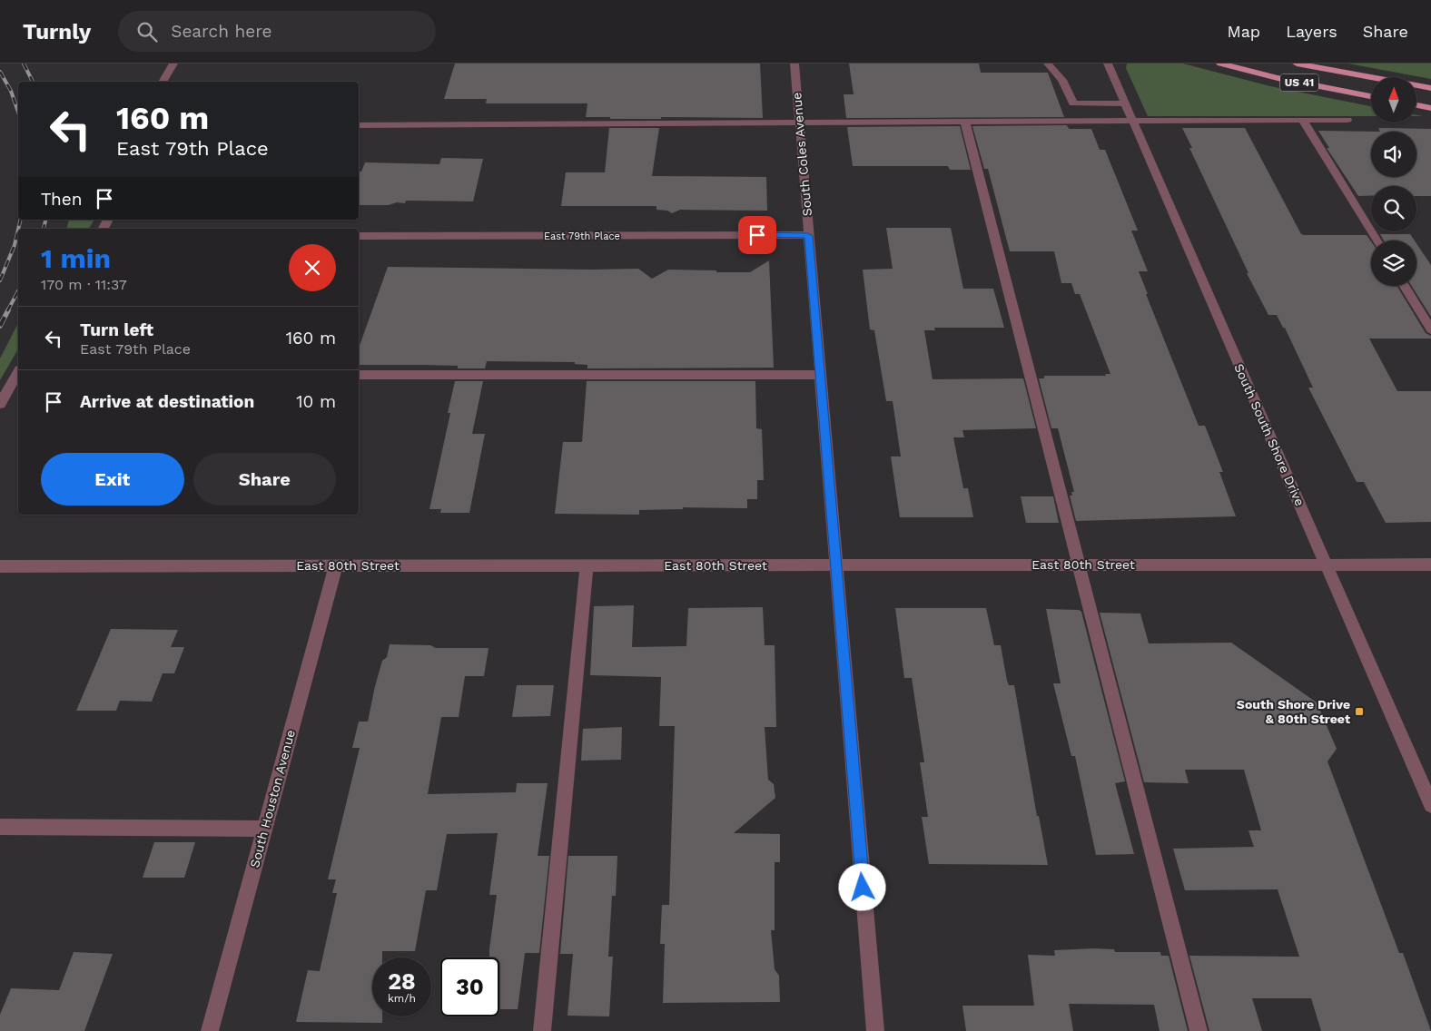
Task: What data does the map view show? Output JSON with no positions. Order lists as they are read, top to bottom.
{
  "streets": {
    "main road": ["US 41"],
    "street": [
      "South Coles Avenue",
      "East 79th Place",
      "South South Shore Drive",
      "East 80th Street",
      "South Houston Avenue"
    ]
  },
  "crossings": [
    ["South Coles Avenue", "East 79th Place"],
    ["South Coles Avenue", "East 80th Street"],
    ["South South Shore Drive", "East 80th Street"],
    ["East 80th Street", "South Houston Avenue"]
  ],
  "places": {
    "transit": ["South Shore Drive & 80th Street"]
  },
  "north": "top",
  "page": {
    "header": "Turnly",
    "search": "Search here",
    "nav": ["Map", "Layers", "Share"],
    "turn": ["160 m", "East 79th Place"],
    "then": "Then",
    "heading": ["1 min", "170 m · 11:37"],
    "list": [
      {
        "name": "Turn left",
        "note": "East 79th Place",
        "value": "160 m"
      },
      {
        "name": "Arrive at destination",
        "value": "10 m"
      }
    ],
    "buttons": ["Exit", "Share"],
    "speed": "28 km/h",
    "limit": "30"
  }
}
